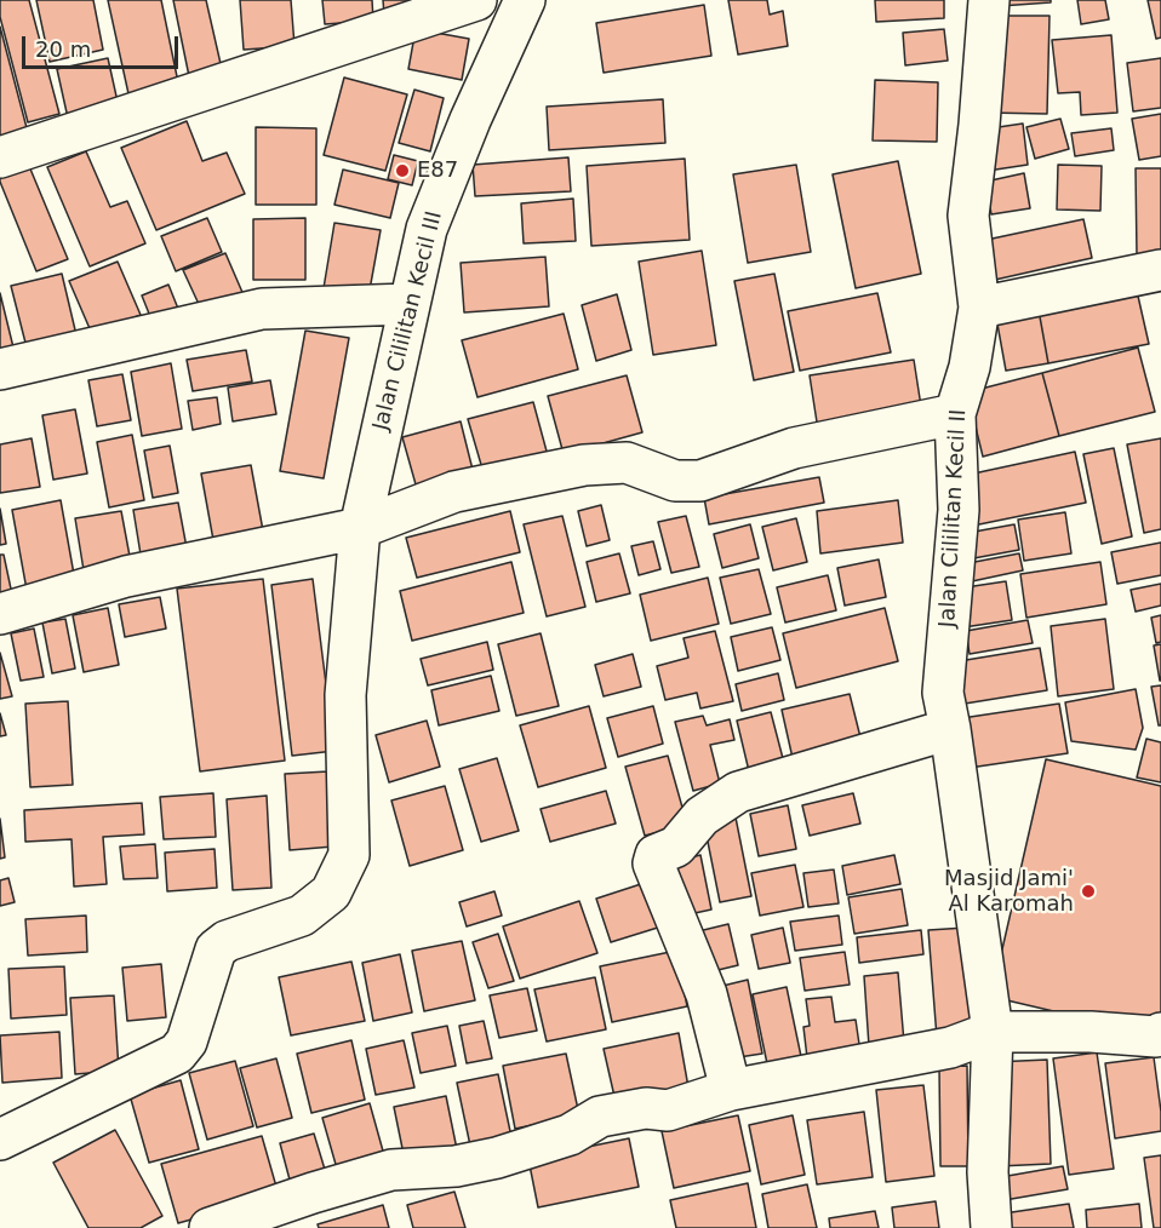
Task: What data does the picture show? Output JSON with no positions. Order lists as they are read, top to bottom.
{
  "streets": {
    "street": ["Jalan Cililitan Kecil III", "Jalan Cililitan Kecil II"]
  },
  "places": ["E87", "Masjid Jami' Al Karomah"],
  "scale_bar": "20 m"
}
